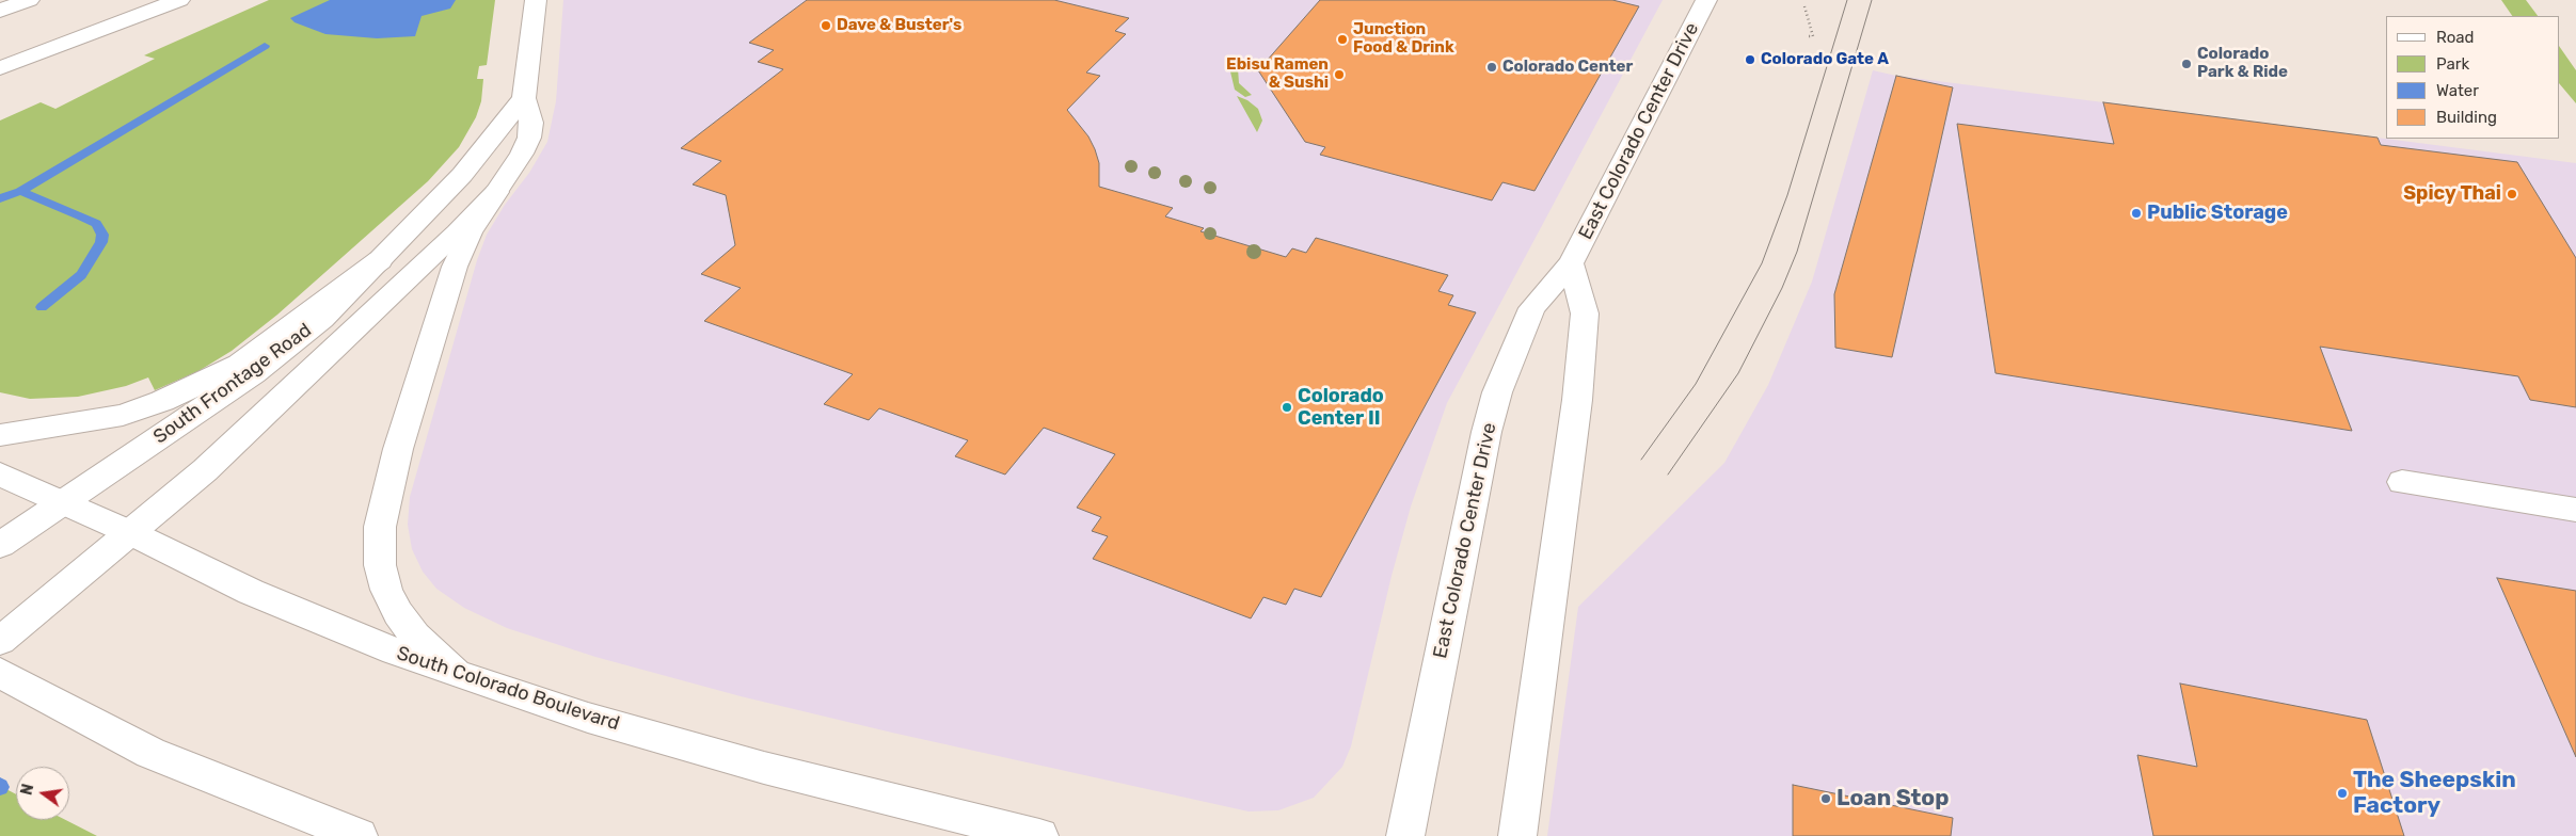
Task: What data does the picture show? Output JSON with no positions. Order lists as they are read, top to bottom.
{
  "streets": {
    "main road": ["East Colorado Center Drive", "South Frontage Road", "South Colorado Boulevard"]
  },
  "crossings": [
    ["South Frontage Road", "South Colorado Boulevard"]
  ],
  "places": [
    "Dave & Buster's",
    "Junction Food & Drink",
    "Colorado Gate A",
    "Colorado Park & Ride",
    "Colorado Center",
    "Ebisu Ramen & Sushi",
    "Spicy Thai",
    "Public Storage",
    "Colorado Center II",
    "The Sheepskin Factory",
    "Loan Stop"
  ],
  "legend": [
    "Road",
    "Park",
    "Water",
    "Building"
  ],
  "north": "left"
}
